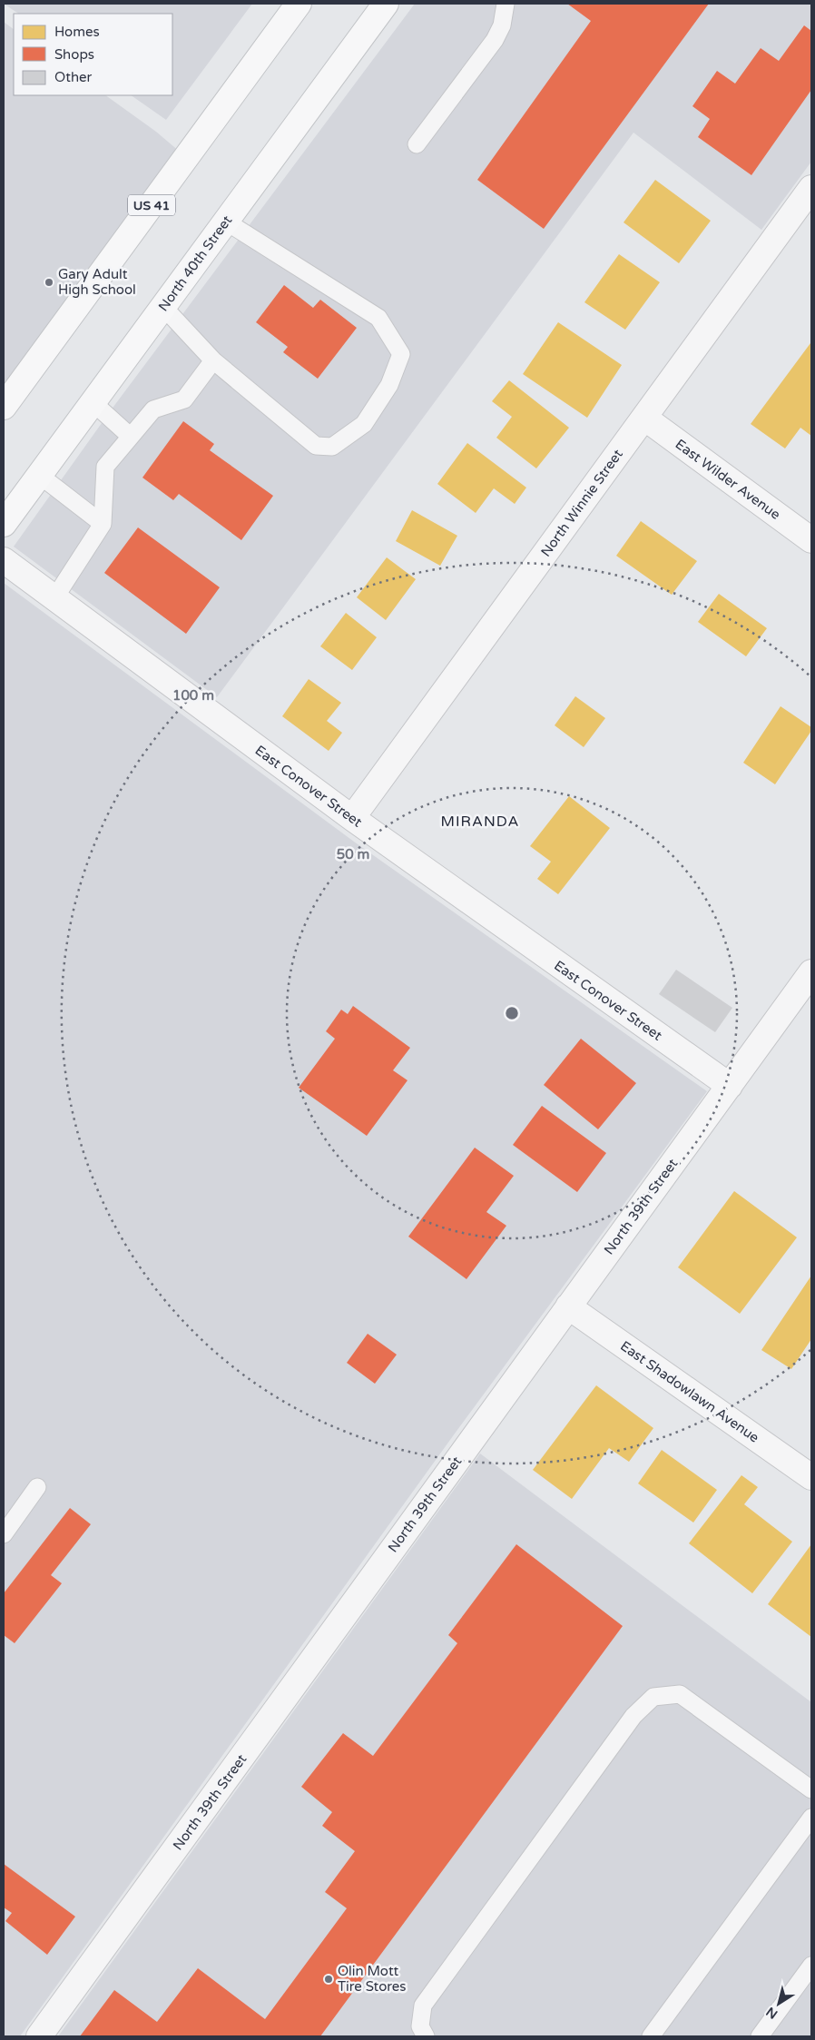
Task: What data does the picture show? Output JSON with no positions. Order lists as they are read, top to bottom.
{
  "streets": {
    "main road": ["US 41", "North 40th Street"],
    "street": [
      "East Wilder Avenue",
      "North Winnie Street",
      "East Conover Street",
      "North 39th Street",
      "East Shadowlawn Avenue"
    ]
  },
  "crossings": [
    ["East Wilder Avenue", "North Winnie Street"],
    ["North Winnie Street", "East Conover Street"],
    ["East Conover Street", "North 39th Street"],
    ["North 39th Street", "East Shadowlawn Avenue"]
  ],
  "districts": ["MIRANDA"],
  "places": ["Gary Adult High School", "Olin Mott Tire Stores"],
  "legend": ["Homes", "Shops", "Other"],
  "north": "bottom left",
  "rings": ["100 m", "50 m"]
}
